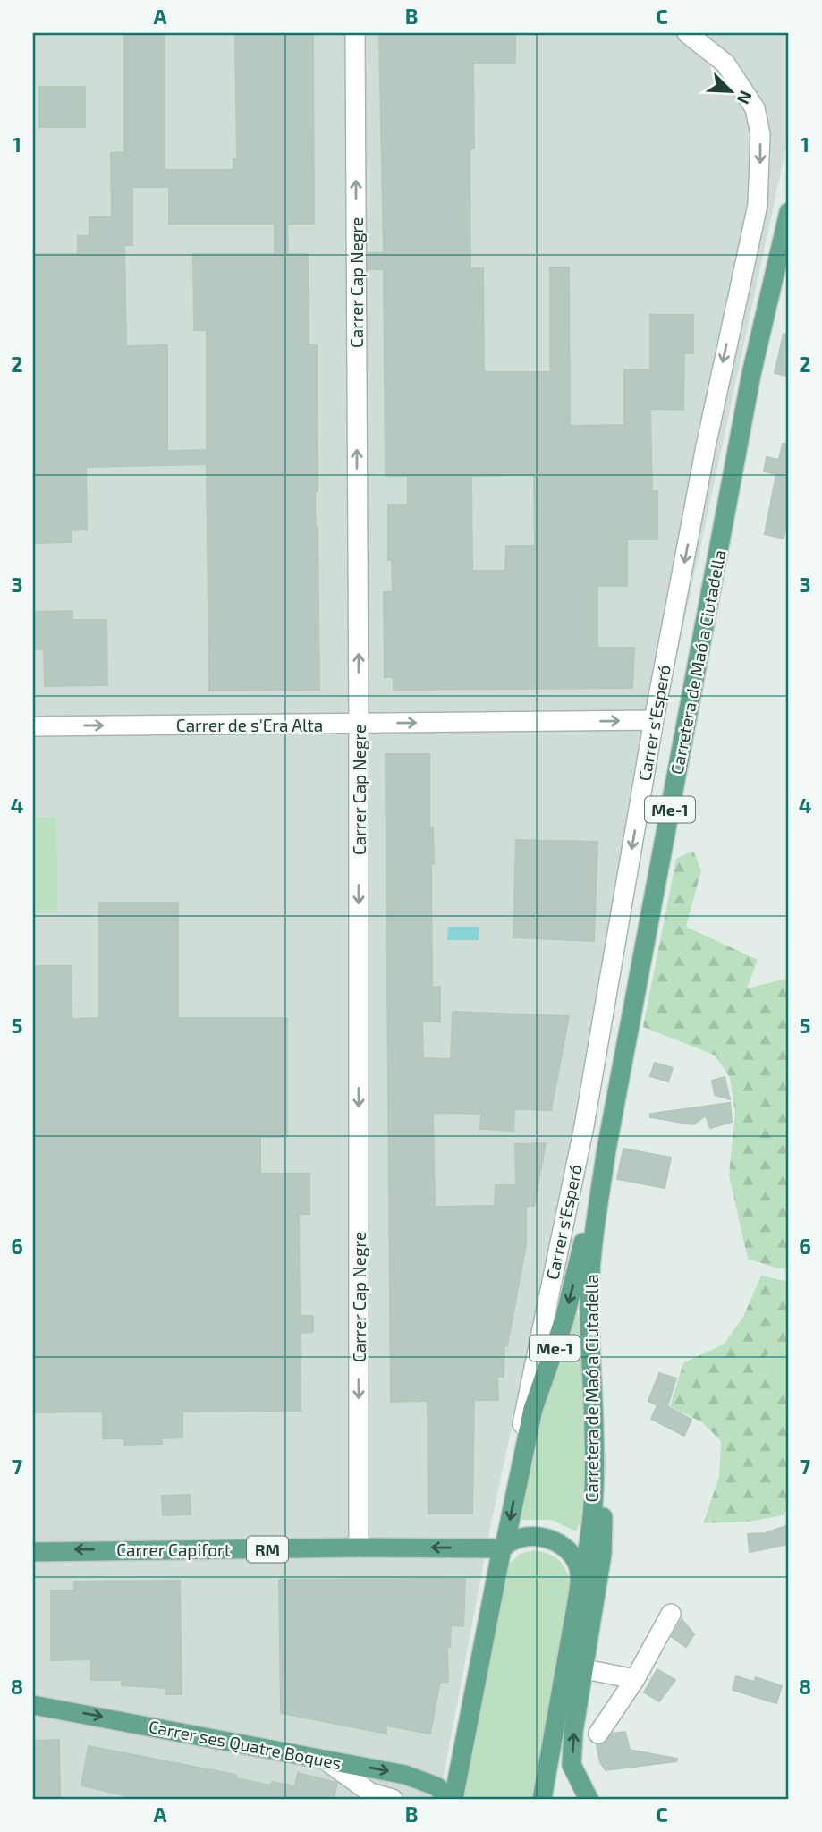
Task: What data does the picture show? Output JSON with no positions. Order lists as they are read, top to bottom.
{
  "streets": {
    "main road": [
      "Carretera de Maó a Ciutadella",
      "Me-1",
      "Carrer Capifort",
      "RM",
      "Carrer ses Quatre Boques"
    ],
    "street": ["Carrer Cap Negre", "Carrer s'Esperó", "Carrer de s'Era Alta"]
  },
  "crossings": [
    ["Carrer Cap Negre", "Carrer de s'Era Alta"],
    ["Carrer Cap Negre", "Carrer Capifort"],
    ["Carretera de Maó a Ciutadella", "Carrer s'Esperó"],
    ["Carretera de Maó a Ciutadella", "Carrer Capifort"],
    ["Carretera de Maó a Ciutadella", "RM"],
    ["Carretera de Maó a Ciutadella", "Carrer ses Quatre Boques"],
    ["Carrer s'Esperó", "Carrer de s'Era Alta"],
    ["Carrer Capifort", "RM"]
  ],
  "one_way": [
    "Carrer s'Esperó",
    "Carrer de s'Era Alta",
    "Carrer Capifort",
    "Carrer ses Quatre Boques"
  ],
  "north": "bottom right",
  "grid": {
    "columns": ["A", "B", "C"],
    "rows": [
      "1",
      "2",
      "3",
      "4",
      "5",
      "6",
      "7",
      "8"
    ]
  }
}
